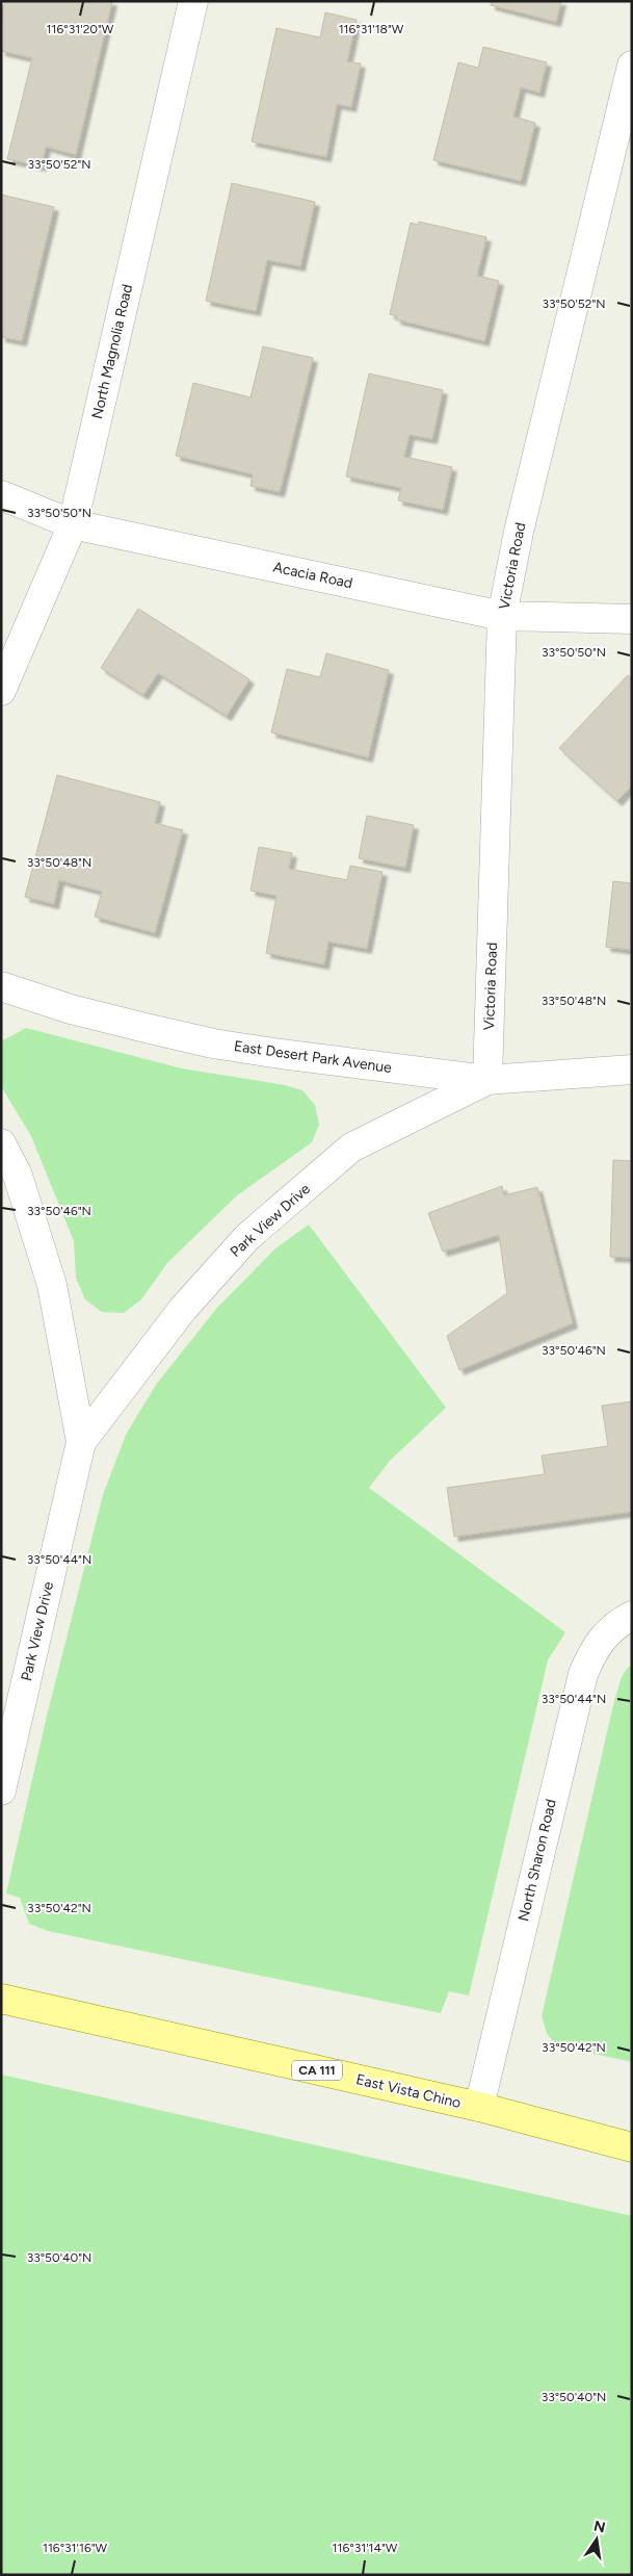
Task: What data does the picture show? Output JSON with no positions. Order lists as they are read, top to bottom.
{
  "streets": {
    "main road": ["CA 111", "East Vista Chino"],
    "street": [
      "North Magnolia Road",
      "Victoria Road",
      "Acacia Road",
      "East Desert Park Avenue",
      "Park View Drive",
      "North Sharon Road"
    ]
  },
  "crossings": [
    ["North Magnolia Road", "Acacia Road"],
    ["Victoria Road", "Acacia Road"],
    ["Victoria Road", "East Desert Park Avenue"],
    ["Victoria Road", "Park View Drive"],
    ["East Desert Park Avenue", "Park View Drive"],
    ["North Sharon Road", "East Vista Chino"]
  ],
  "north": "top",
  "coordinates": [
    "116°31'20\"W",
    "116°31'18\"W",
    "33°50'52\"N",
    "33°50'50\"N",
    "33°50'48\"N",
    "33°50'46\"N",
    "33°50'44\"N",
    "33°50'42\"N",
    "33°50'40\"N",
    "116°31'16\"W",
    "116°31'14\"W"
  ]
}
